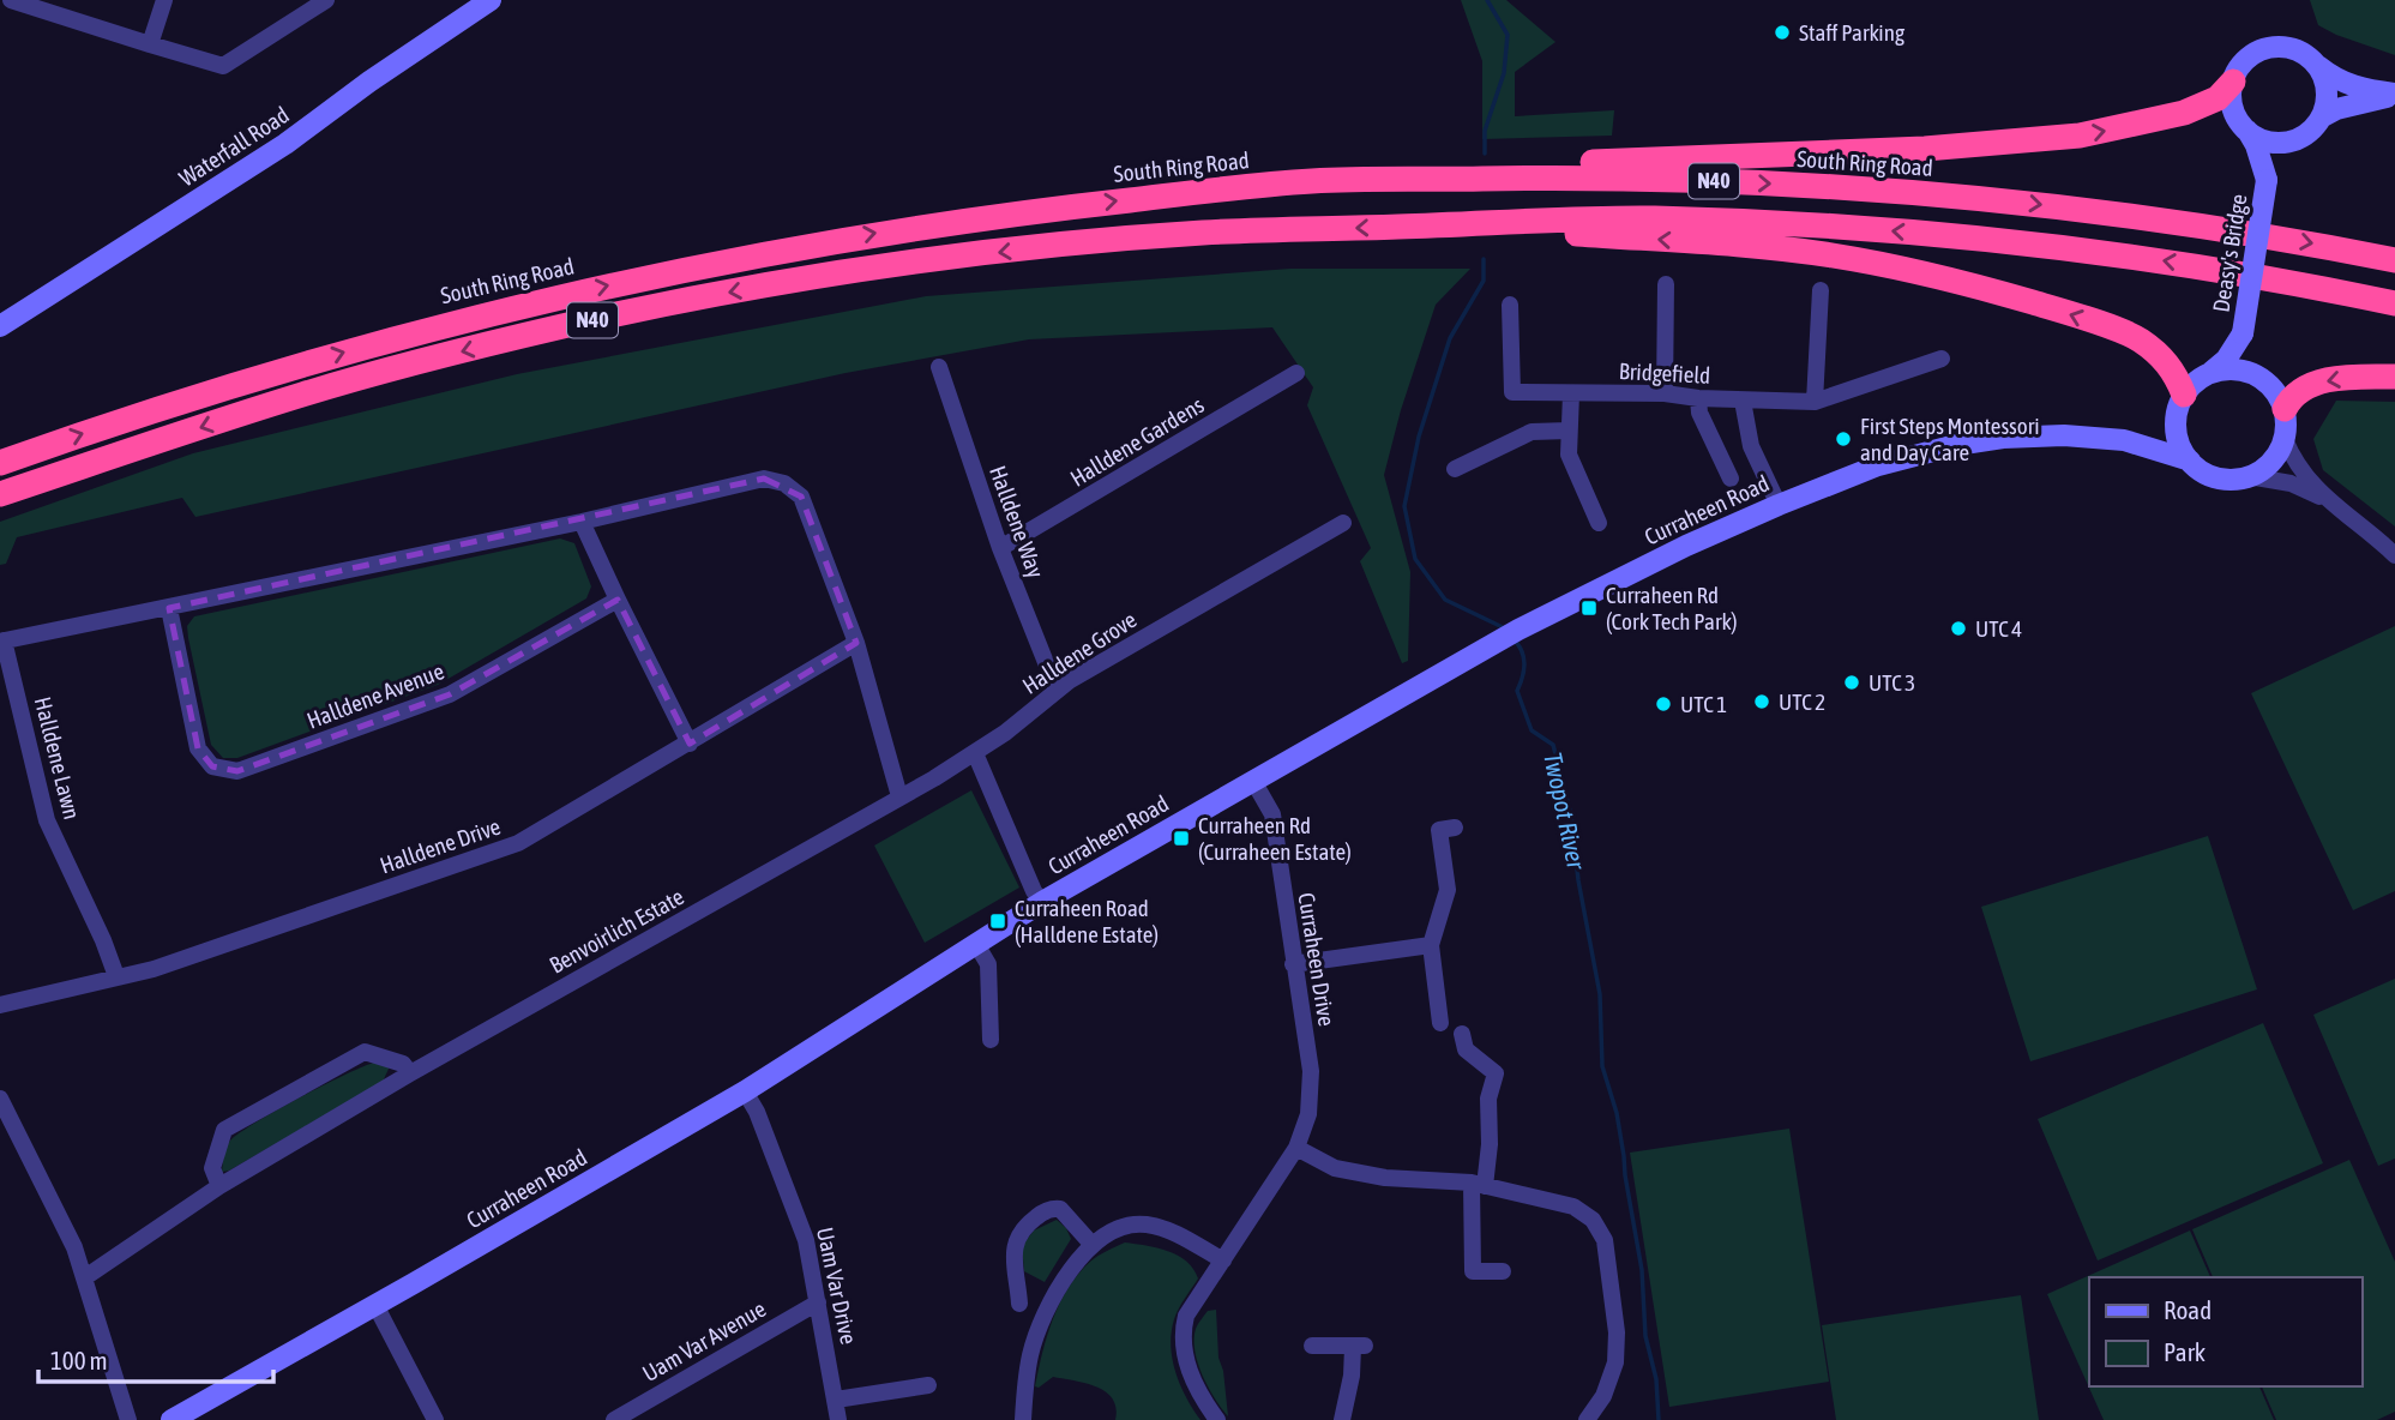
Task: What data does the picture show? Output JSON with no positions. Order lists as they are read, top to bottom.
{
  "streets": {
    "highway": ["South Ring Road", "N40"],
    "street": [
      "Waterfall Road",
      "Deasy's Bridge",
      "Bridgefield",
      "Halldene Gardens",
      "Curraheen Road",
      "Halldene Way",
      "Halldene Grove",
      "Halldene Avenue",
      "Halldene Lawn",
      "Halldene Drive",
      "Benvoirlich Estate",
      "Curraheen Drive",
      "Uam Var Drive",
      "Uam Var Avenue"
    ]
  },
  "crossings": [
    ["Halldene Gardens", "Halldene Way"],
    ["Curraheen Road", "Curraheen Drive"],
    ["Curraheen Road", "Uam Var Drive"],
    ["Halldene Way", "Halldene Grove"],
    ["Halldene Grove", "Benvoirlich Estate"],
    ["Halldene Lawn", "Halldene Drive"],
    ["Uam Var Drive", "Uam Var Avenue"]
  ],
  "water": ["Twopot River"],
  "places": {
    "other": [
      "Staff Parking",
      "First Steps Montessori and Day Care",
      "UTC 4",
      "UTC 3",
      "UTC 2",
      "UTC 1"
    ],
    "transit": ["Curraheen Rd (Cork Tech Park)", "Curraheen Rd (Curraheen Estate)", "Curraheen Road (Halldene Estate)"]
  },
  "legend": ["Road", "Park"],
  "scale_bar": "100 m"
}
